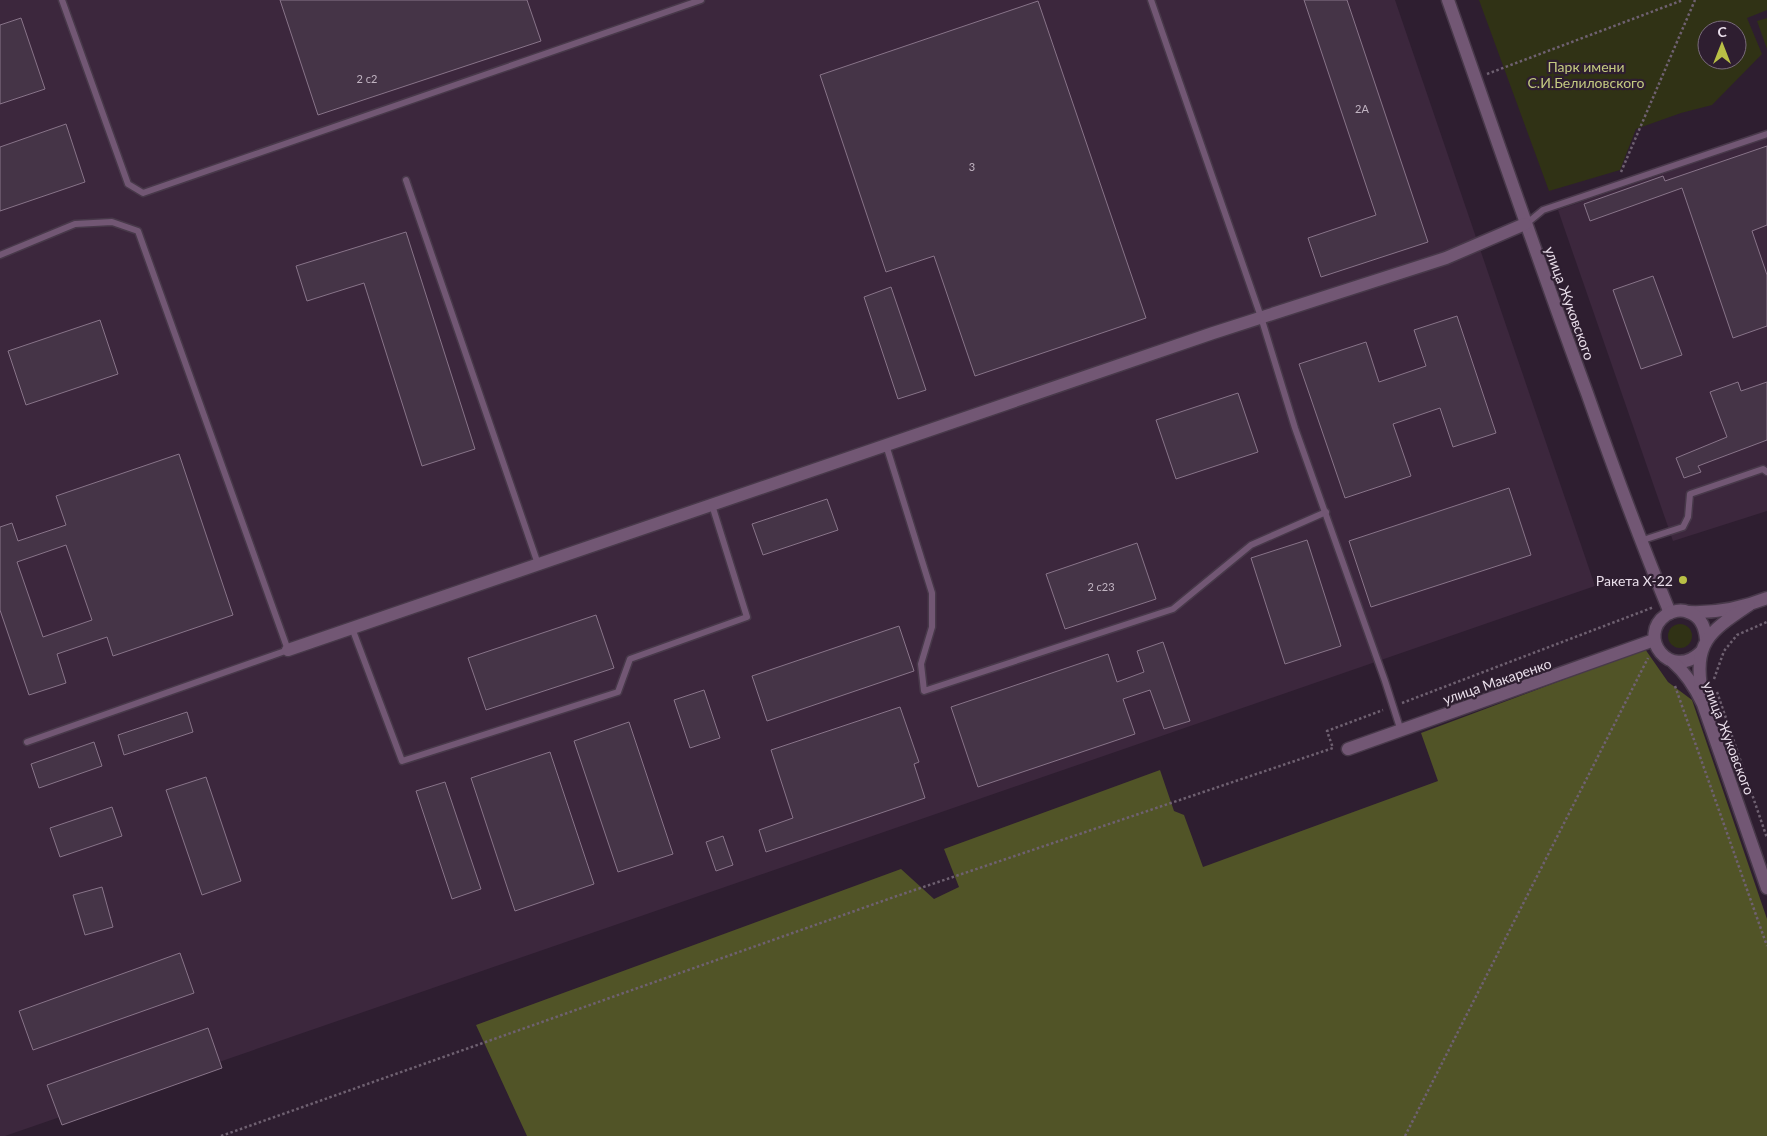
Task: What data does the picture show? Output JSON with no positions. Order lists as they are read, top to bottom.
{
  "streets": {
    "street": ["улица Жуковского", "улица Макаренко"]
  },
  "crossings": [
    ["улица Жуковского", "улица Макаренко"]
  ],
  "parks": ["Парк имени С.И.Белиловского"],
  "places": ["Ракета Х-22"],
  "house_numbers": [
    "2 с2",
    "2А",
    "3",
    "2 с23"
  ],
  "north": "top"
}
